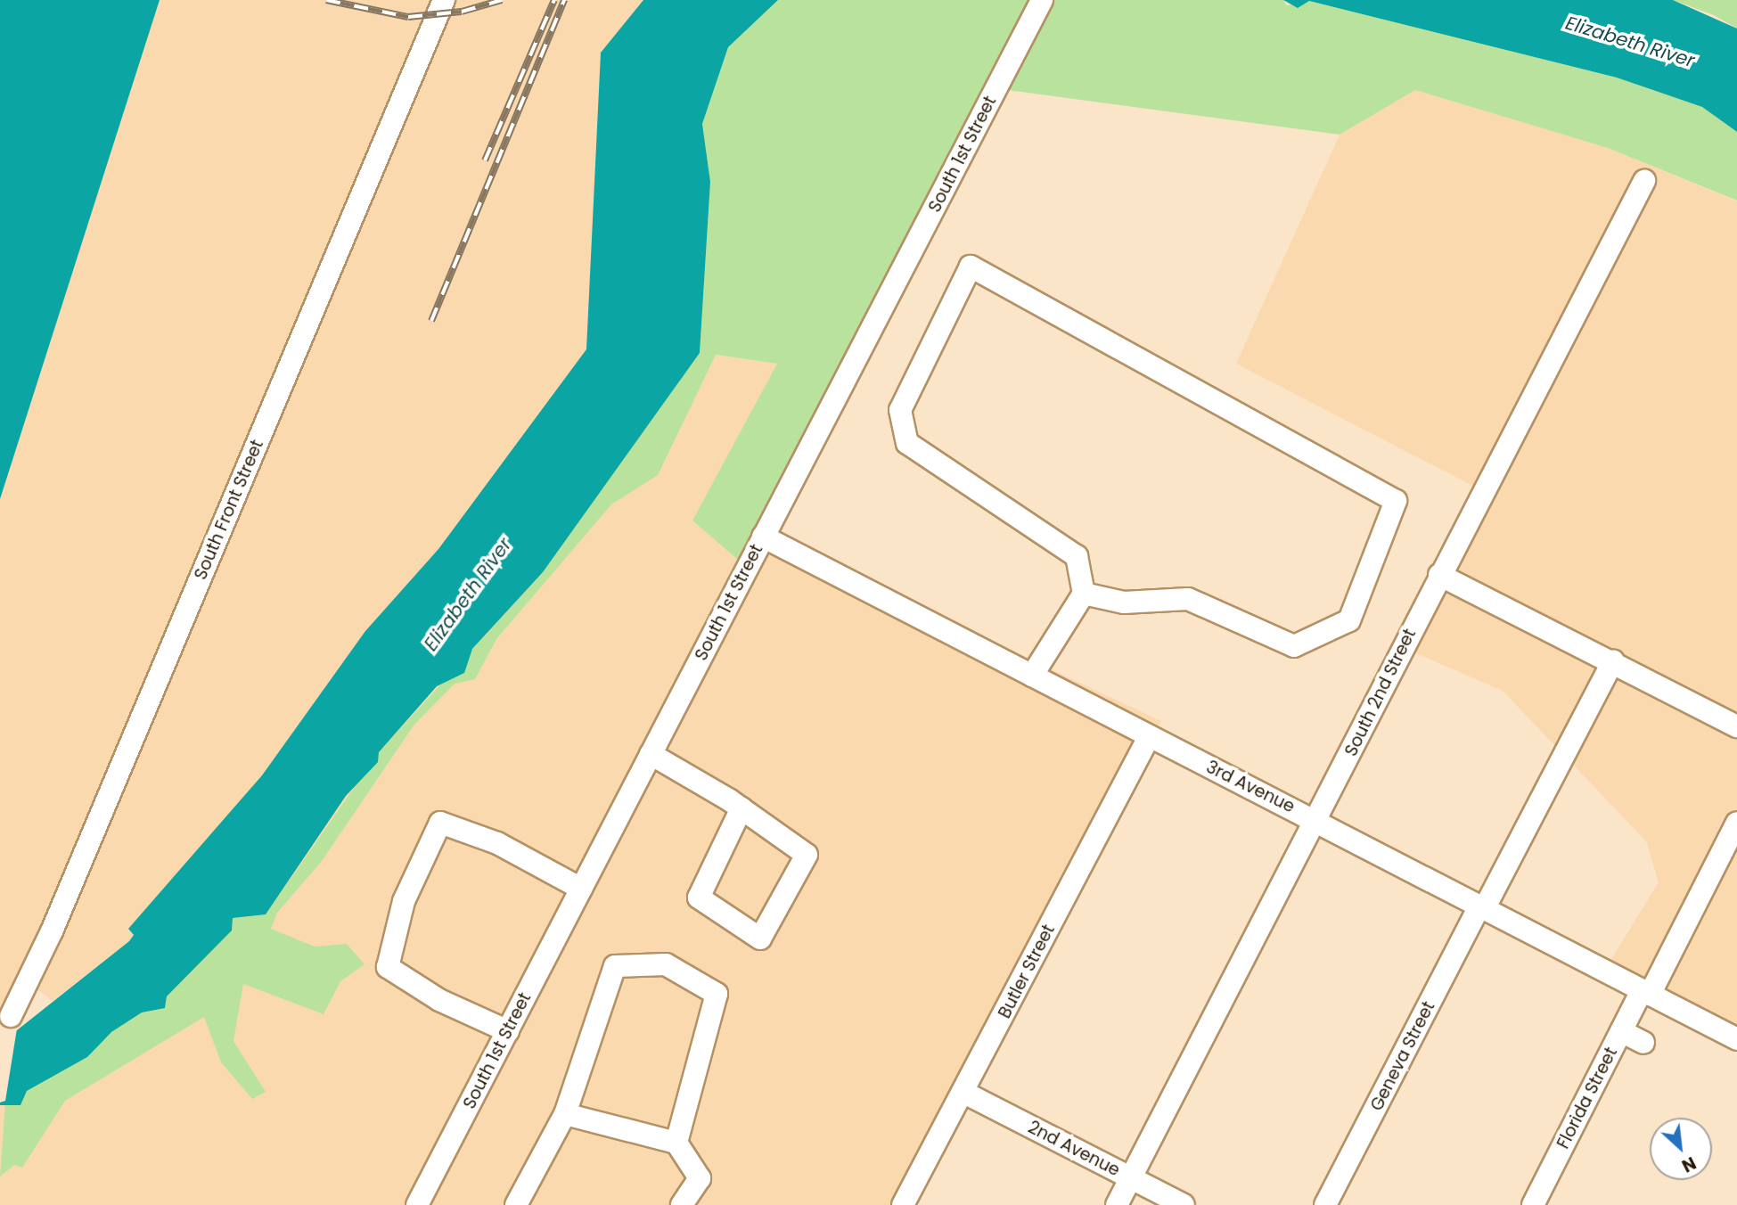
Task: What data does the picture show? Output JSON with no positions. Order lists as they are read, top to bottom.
{
  "streets": {
    "street": [
      "South 1st Street",
      "South Front Street",
      "South 2nd Street",
      "3rd Avenue",
      "Butler Street",
      "Geneva Street",
      "Florida Street",
      "2nd Avenue"
    ]
  },
  "crossings": [
    ["South 1st Street", "3rd Avenue"],
    ["South 2nd Street", "3rd Avenue"],
    ["South 2nd Street", "2nd Avenue"],
    ["3rd Avenue", "Butler Street"],
    ["3rd Avenue", "Geneva Street"],
    ["3rd Avenue", "Florida Street"],
    ["Butler Street", "2nd Avenue"]
  ],
  "water": ["Elizabeth River"],
  "north": "bottom right"
}
